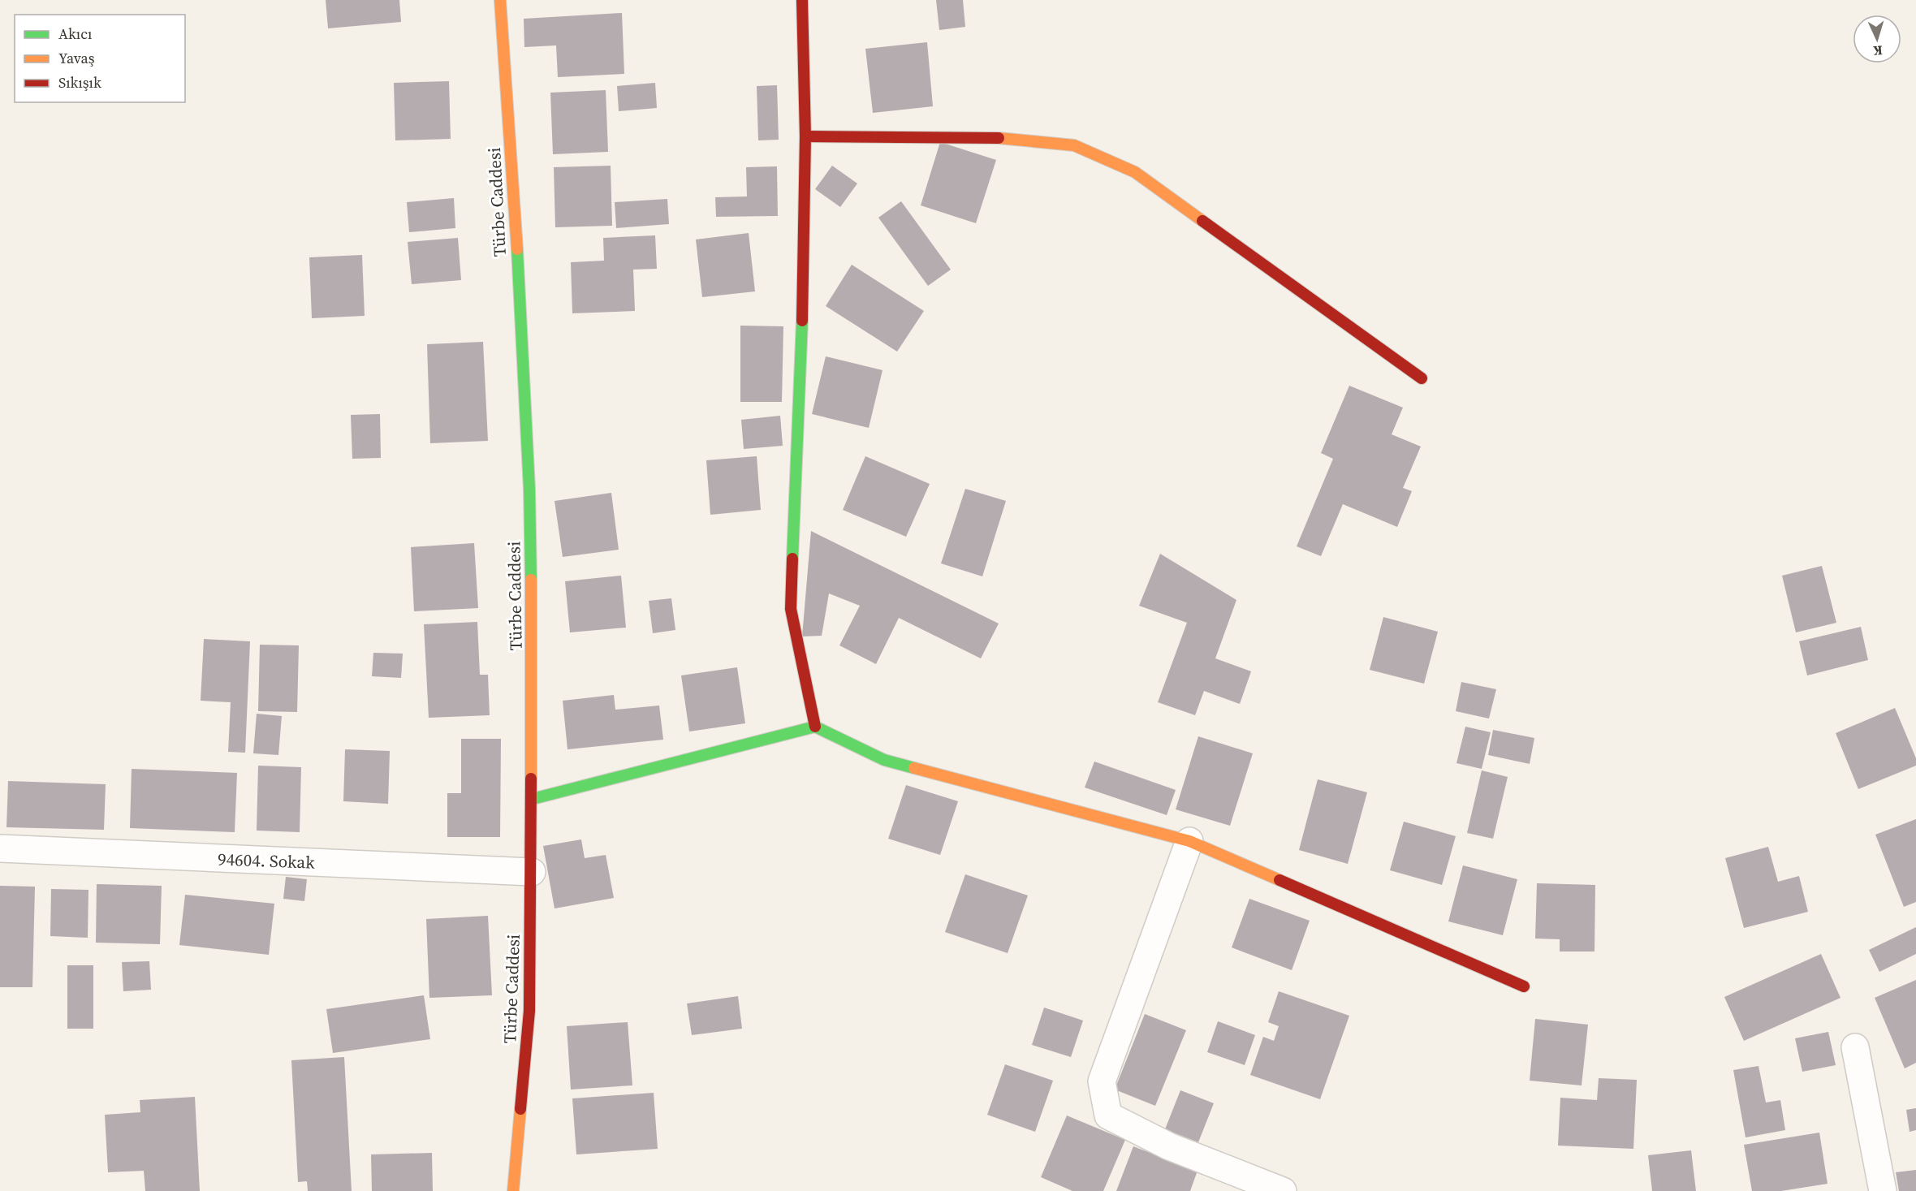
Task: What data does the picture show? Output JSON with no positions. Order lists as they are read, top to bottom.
{
  "streets": {
    "street": ["Türbe Caddesi", "94604. Sokak"]
  },
  "crossings": [
    ["Türbe Caddesi", "94604. Sokak"]
  ],
  "legend": ["Akıcı", "Yavaş", "Sıkışık"],
  "north": "bottom"
}
